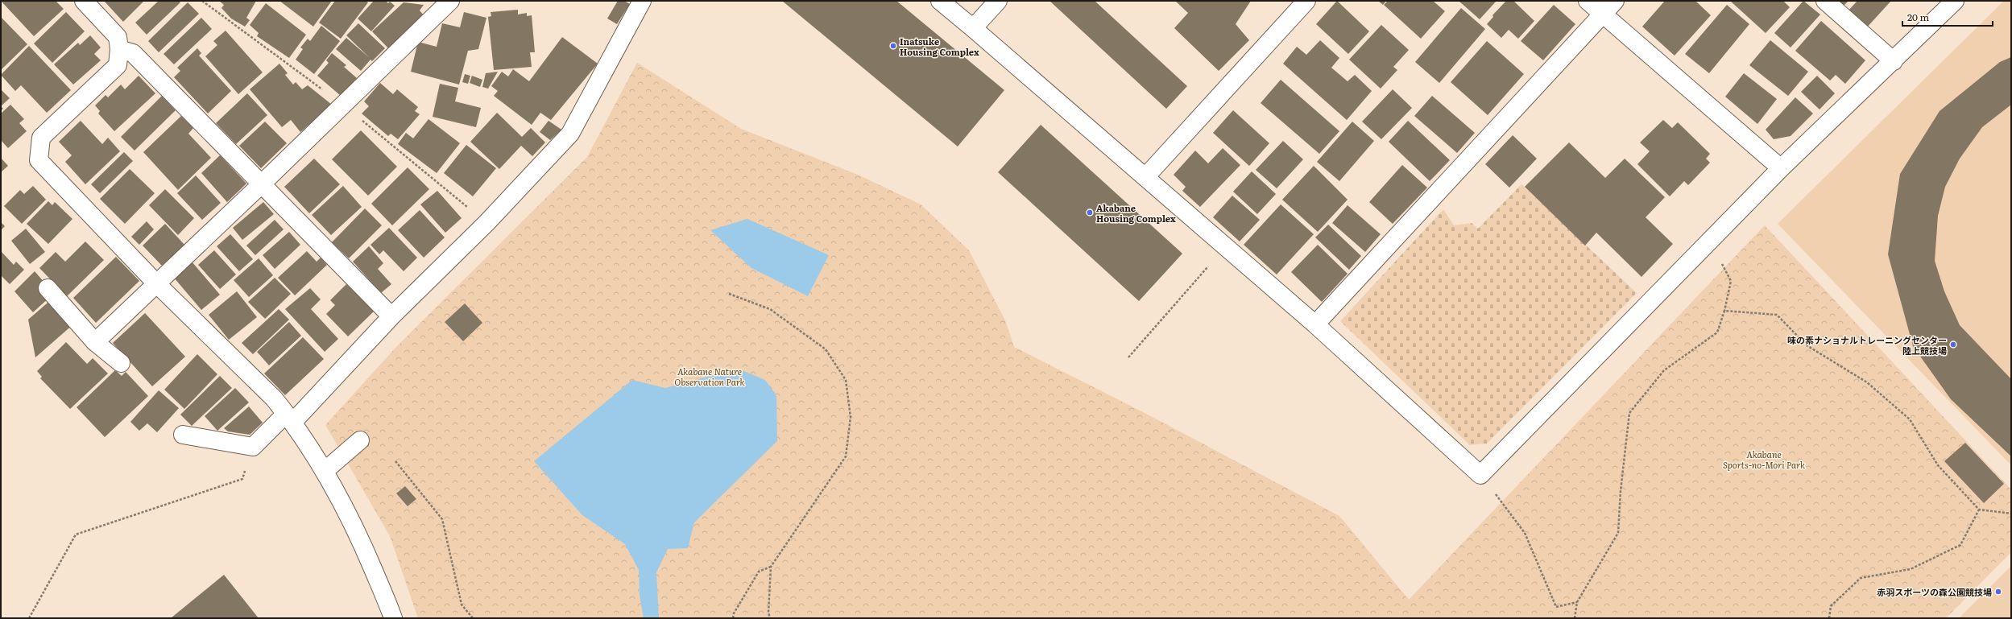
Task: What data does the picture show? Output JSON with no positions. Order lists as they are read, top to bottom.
{
  "parks": ["Akabane Nature Observation Park", "Akabane Sports-no-Mori Park"],
  "places": [
    "Inatsuke Housing Complex",
    "Akabane Housing Complex",
    "味の素ナショナルトレーニングセンター 陸上競技場",
    "赤羽スポーツの森公園競技場"
  ],
  "scale_bar": "20 m"
}
